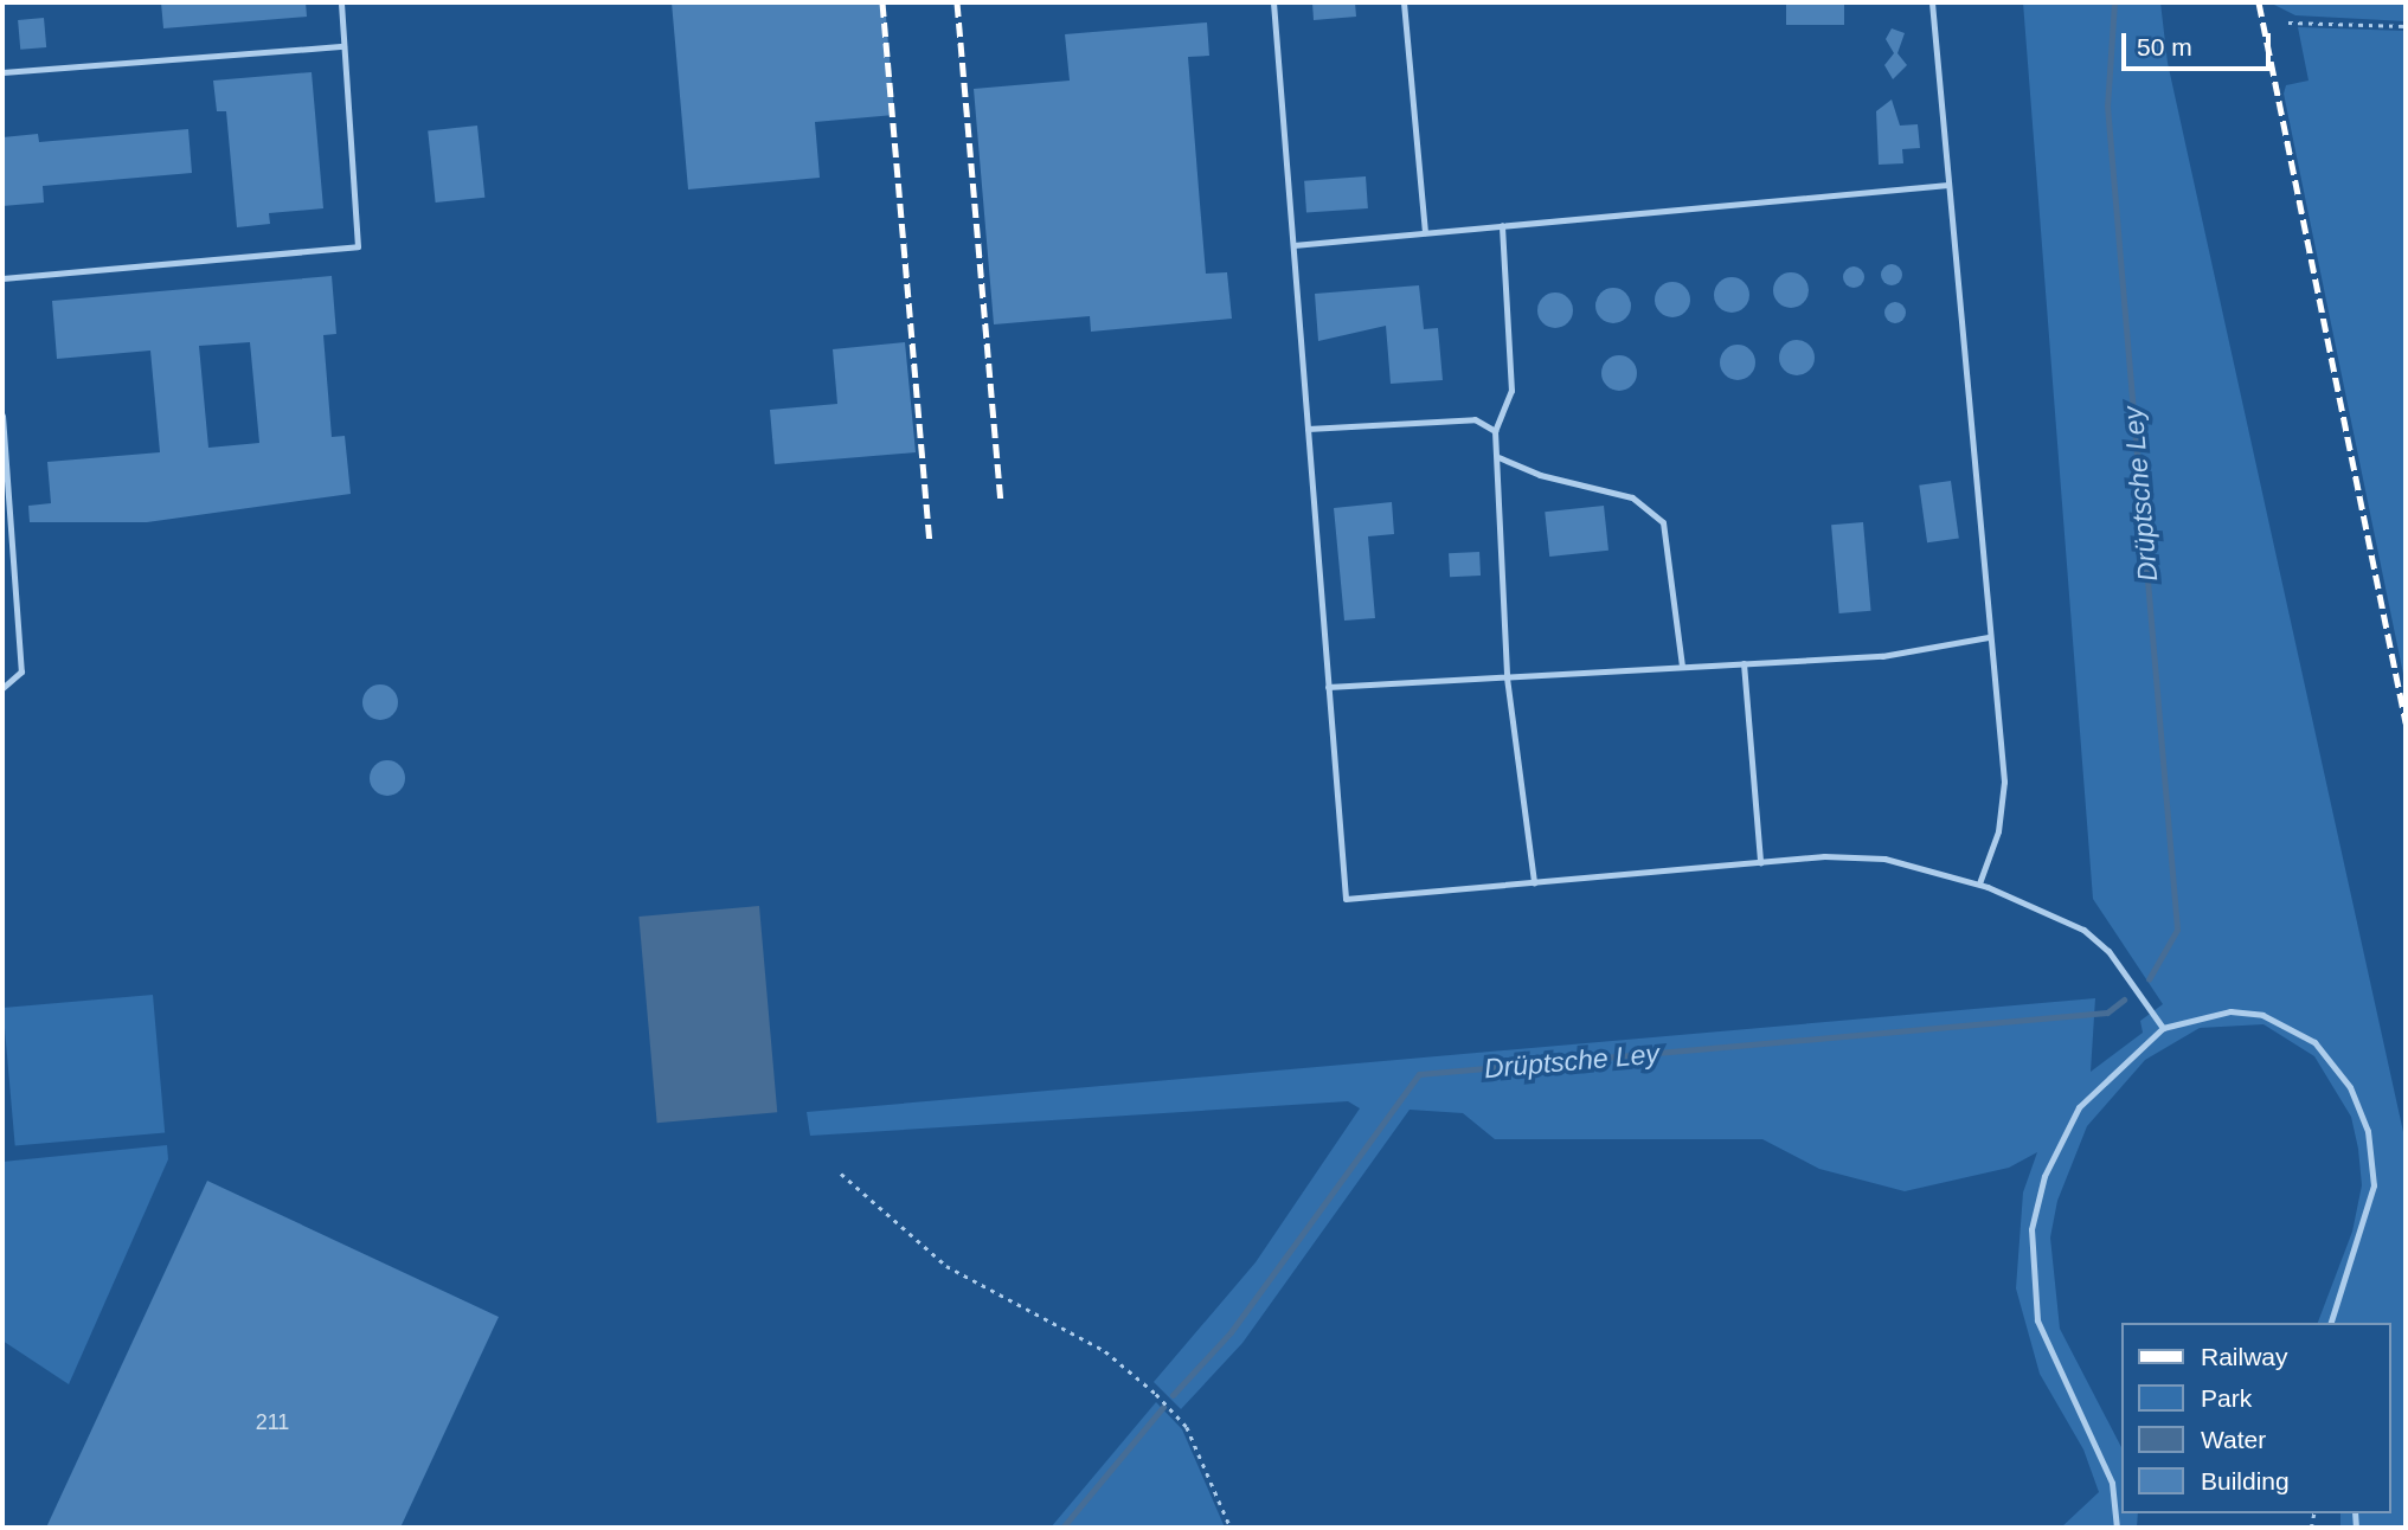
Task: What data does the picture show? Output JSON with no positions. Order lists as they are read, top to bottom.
{
  "water": ["Drüptsche Ley"],
  "house_numbers": ["211"],
  "legend": [
    "Railway",
    "Park",
    "Water",
    "Building"
  ],
  "scale_bar": "50 m"
}
